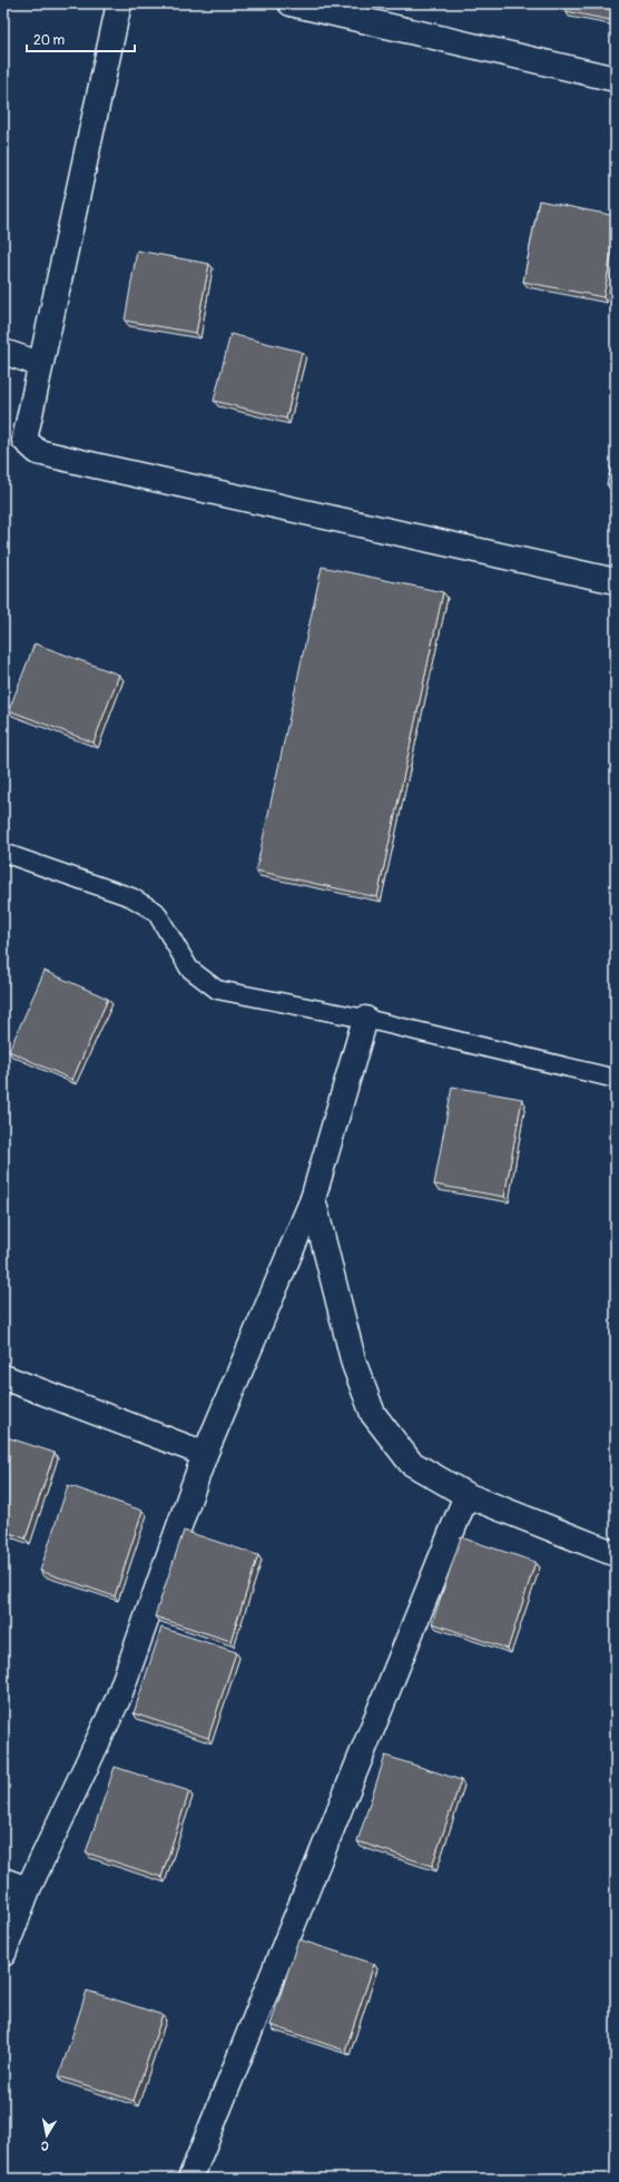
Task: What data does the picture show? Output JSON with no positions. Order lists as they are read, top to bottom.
{
  "scale_bar": "20 m",
  "north": "bottom"
}
